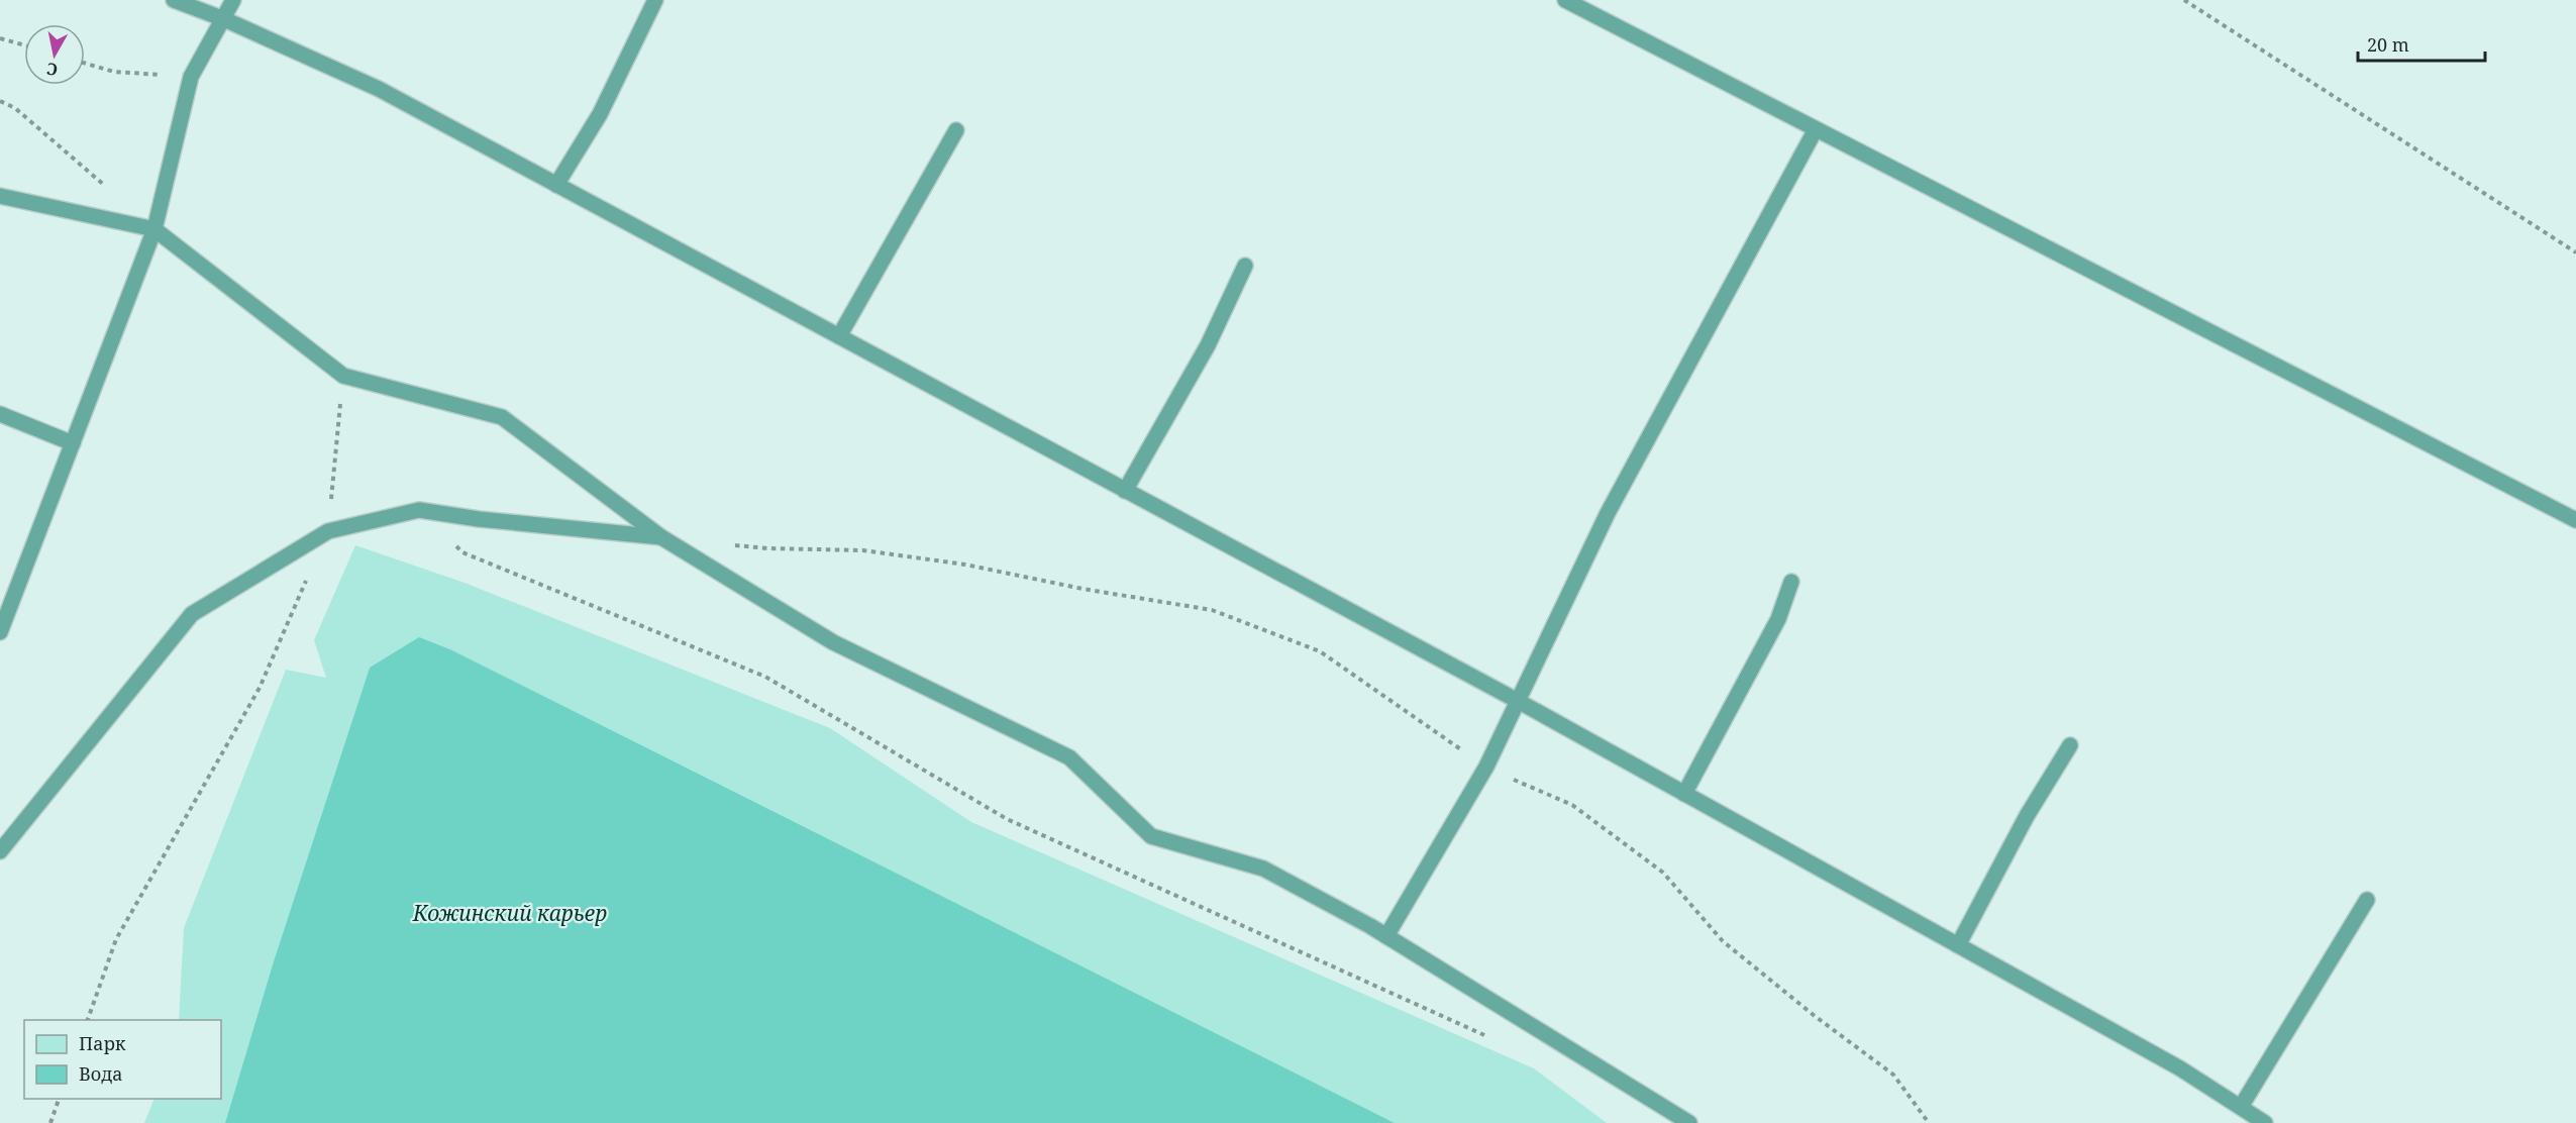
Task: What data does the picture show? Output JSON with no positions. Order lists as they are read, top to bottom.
{
  "water": ["Кожинский карьер"],
  "legend": ["Парк", "Вода"],
  "scale_bar": "20 m",
  "north": "bottom"
}
